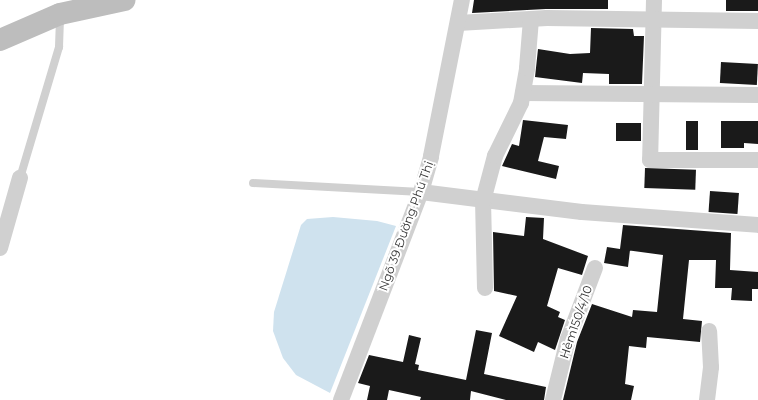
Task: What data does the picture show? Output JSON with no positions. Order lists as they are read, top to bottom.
{
  "streets": {
    "street": ["Ngõ 39 Đường Phú Thị", "Hẻm150/4/10"]
  }
}
